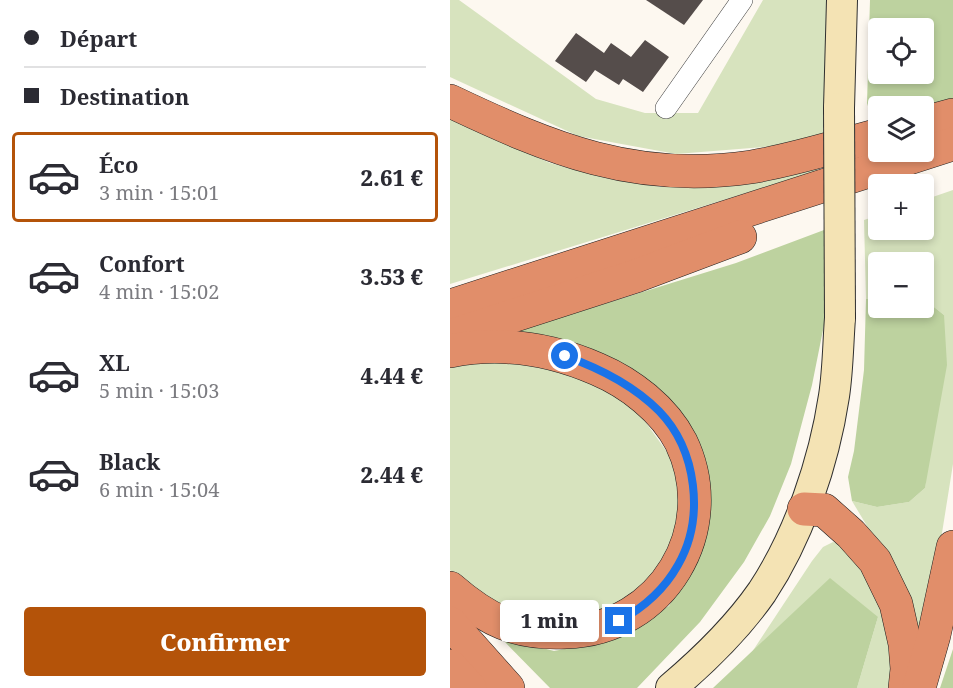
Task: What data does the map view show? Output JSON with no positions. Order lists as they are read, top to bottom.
{
  "page": {
    "banner": ["Départ", "Destination"],
    "map_buttons": ["+", "−"],
    "list": [
      {
        "name": "Éco",
        "note": "3 min · 15:01",
        "value": "2.61 €"
      },
      {
        "name": "Confort",
        "note": "4 min · 15:02",
        "value": "3.53 €"
      },
      {
        "name": "XL",
        "note": "5 min · 15:03",
        "value": "4.44 €"
      },
      {
        "name": "Black",
        "note": "6 min · 15:04",
        "value": "2.44 €"
      }
    ],
    "buttons": "Confirmer",
    "bubble": "1 min"
  }
}
